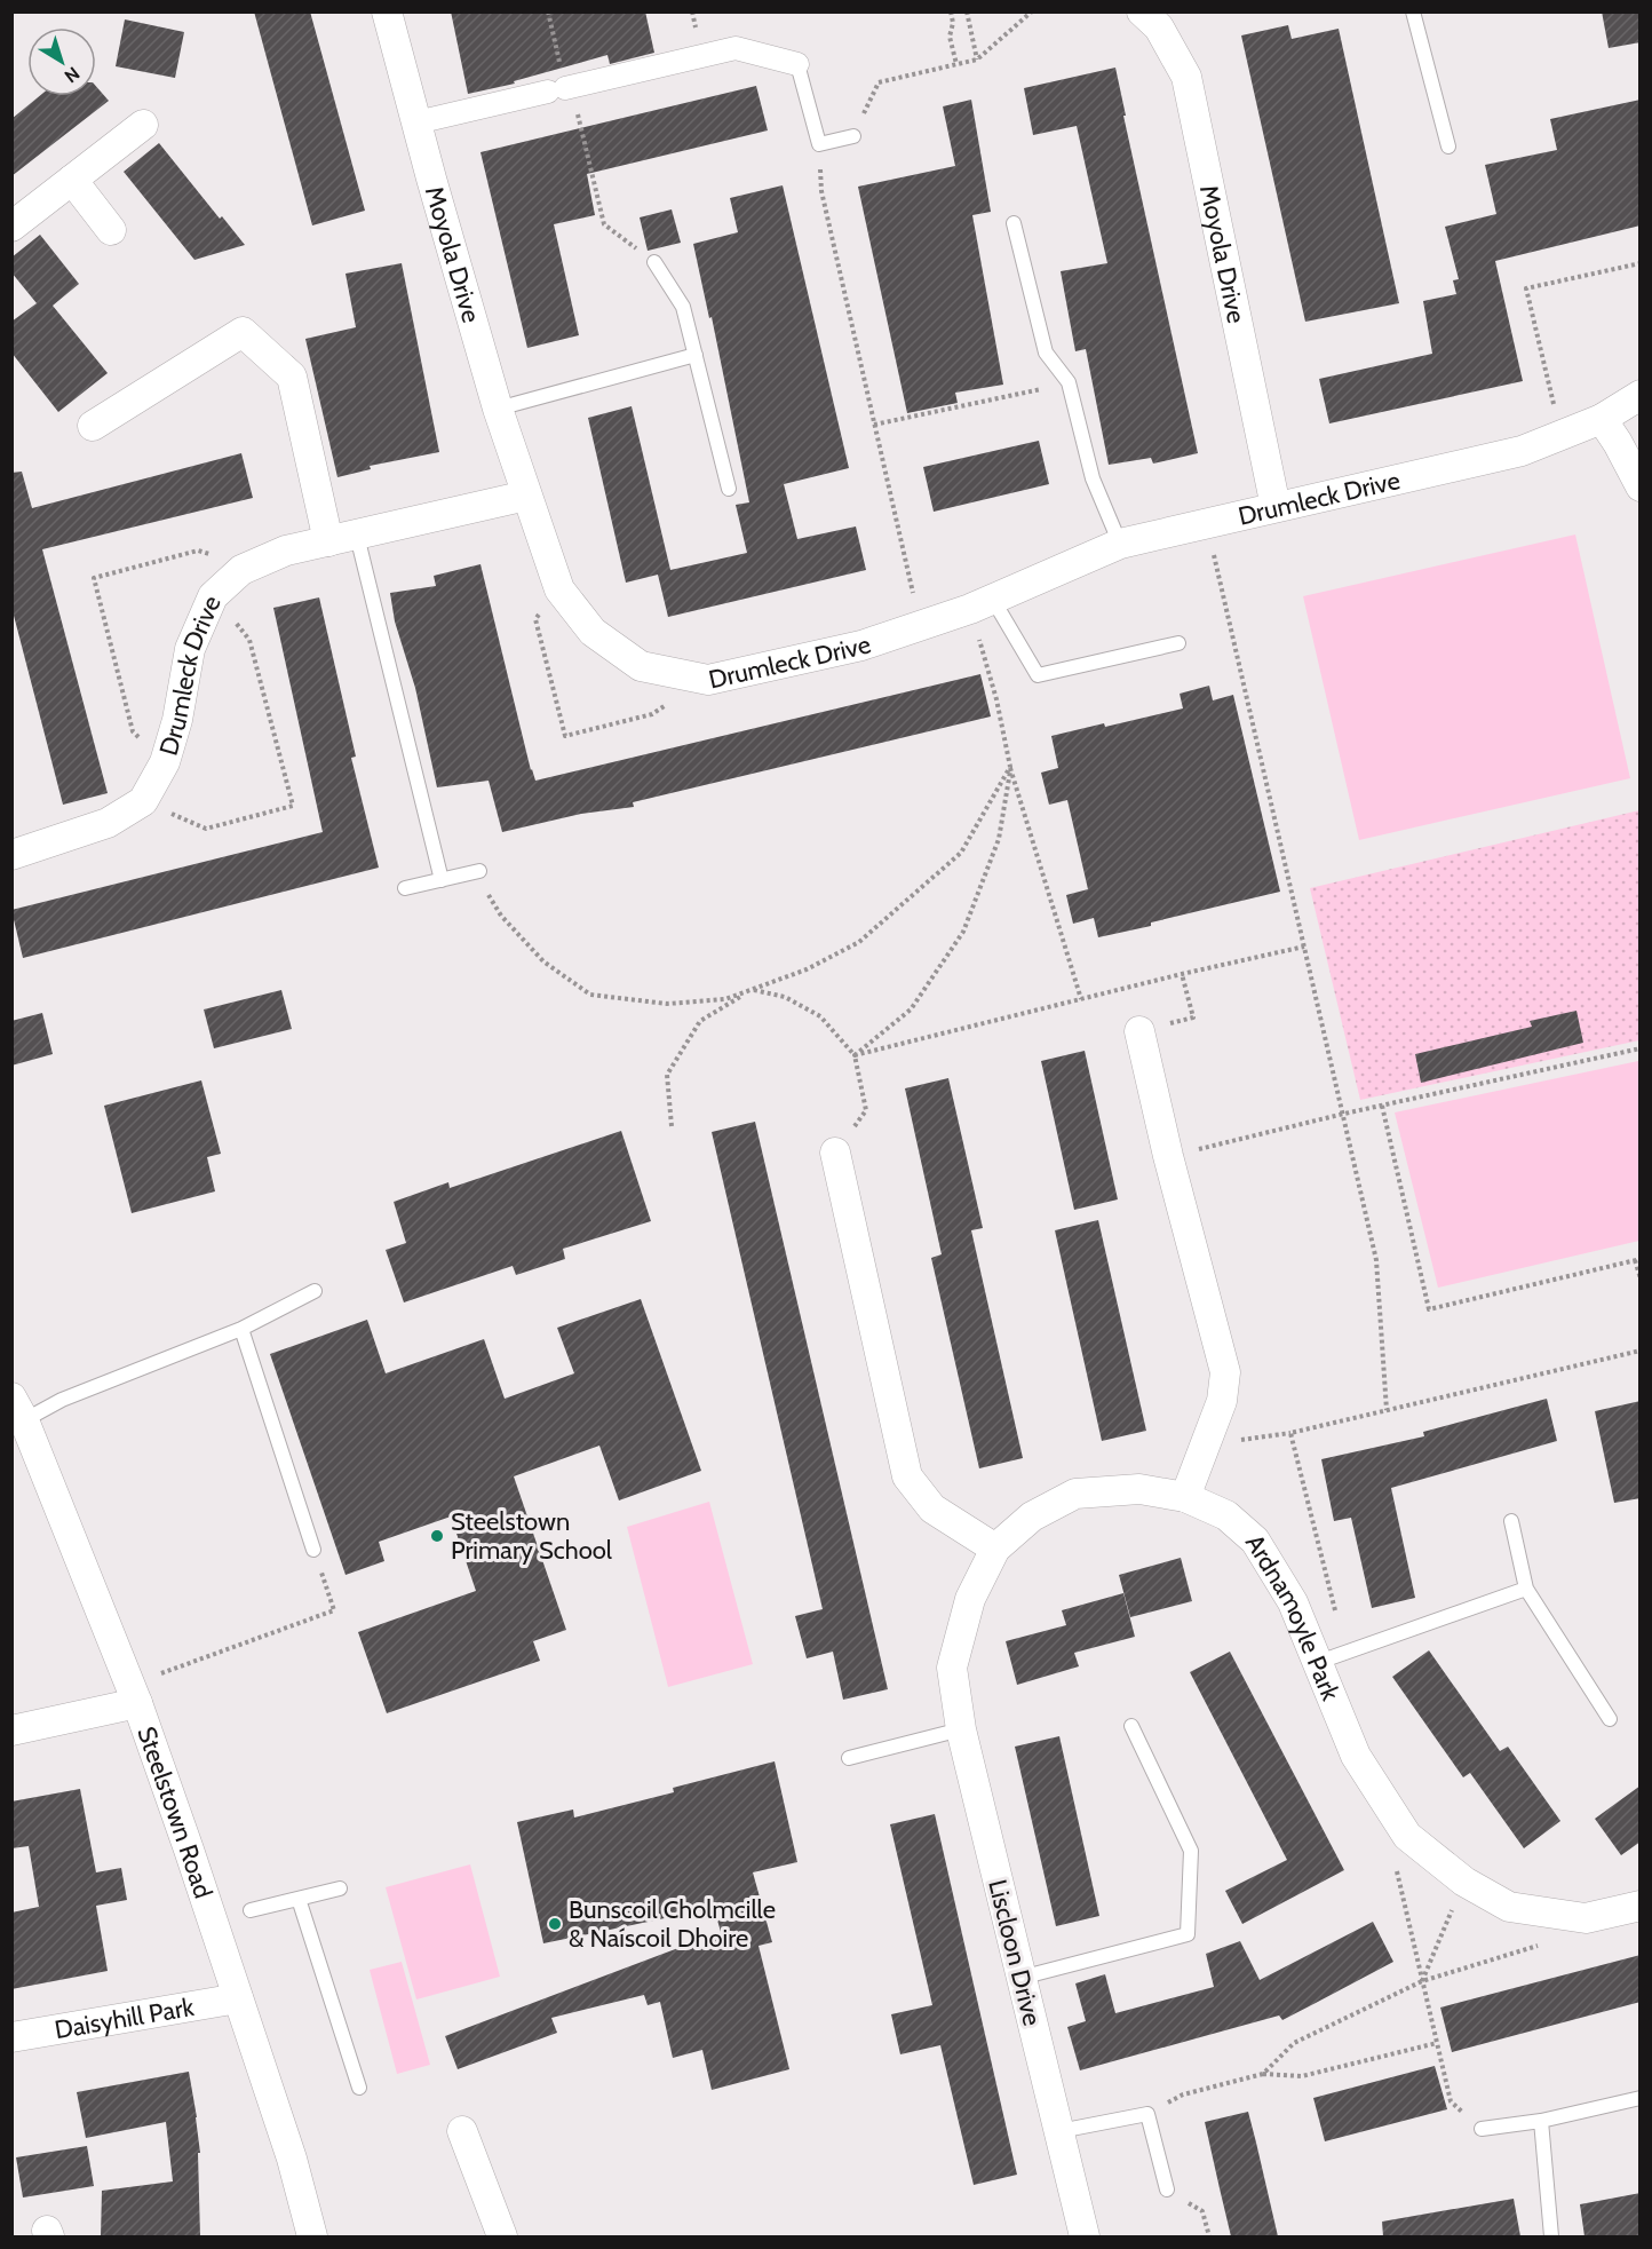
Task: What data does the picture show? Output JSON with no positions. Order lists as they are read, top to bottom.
{
  "streets": {
    "street": [
      "Moyola Drive",
      "Drumleck Drive",
      "Ardnamoyle Park",
      "Steelstown Road",
      "Liscloon Drive",
      "Daisyhill Park"
    ]
  },
  "crossings": [
    ["Moyola Drive", "Drumleck Drive"],
    ["Ardnamoyle Park", "Liscloon Drive"],
    ["Steelstown Road", "Daisyhill Park"]
  ],
  "places": ["Steelstown Primary School", "Bunscoil Cholmcille & Naíscoil Dhoire"],
  "north": "bottom right"
}
